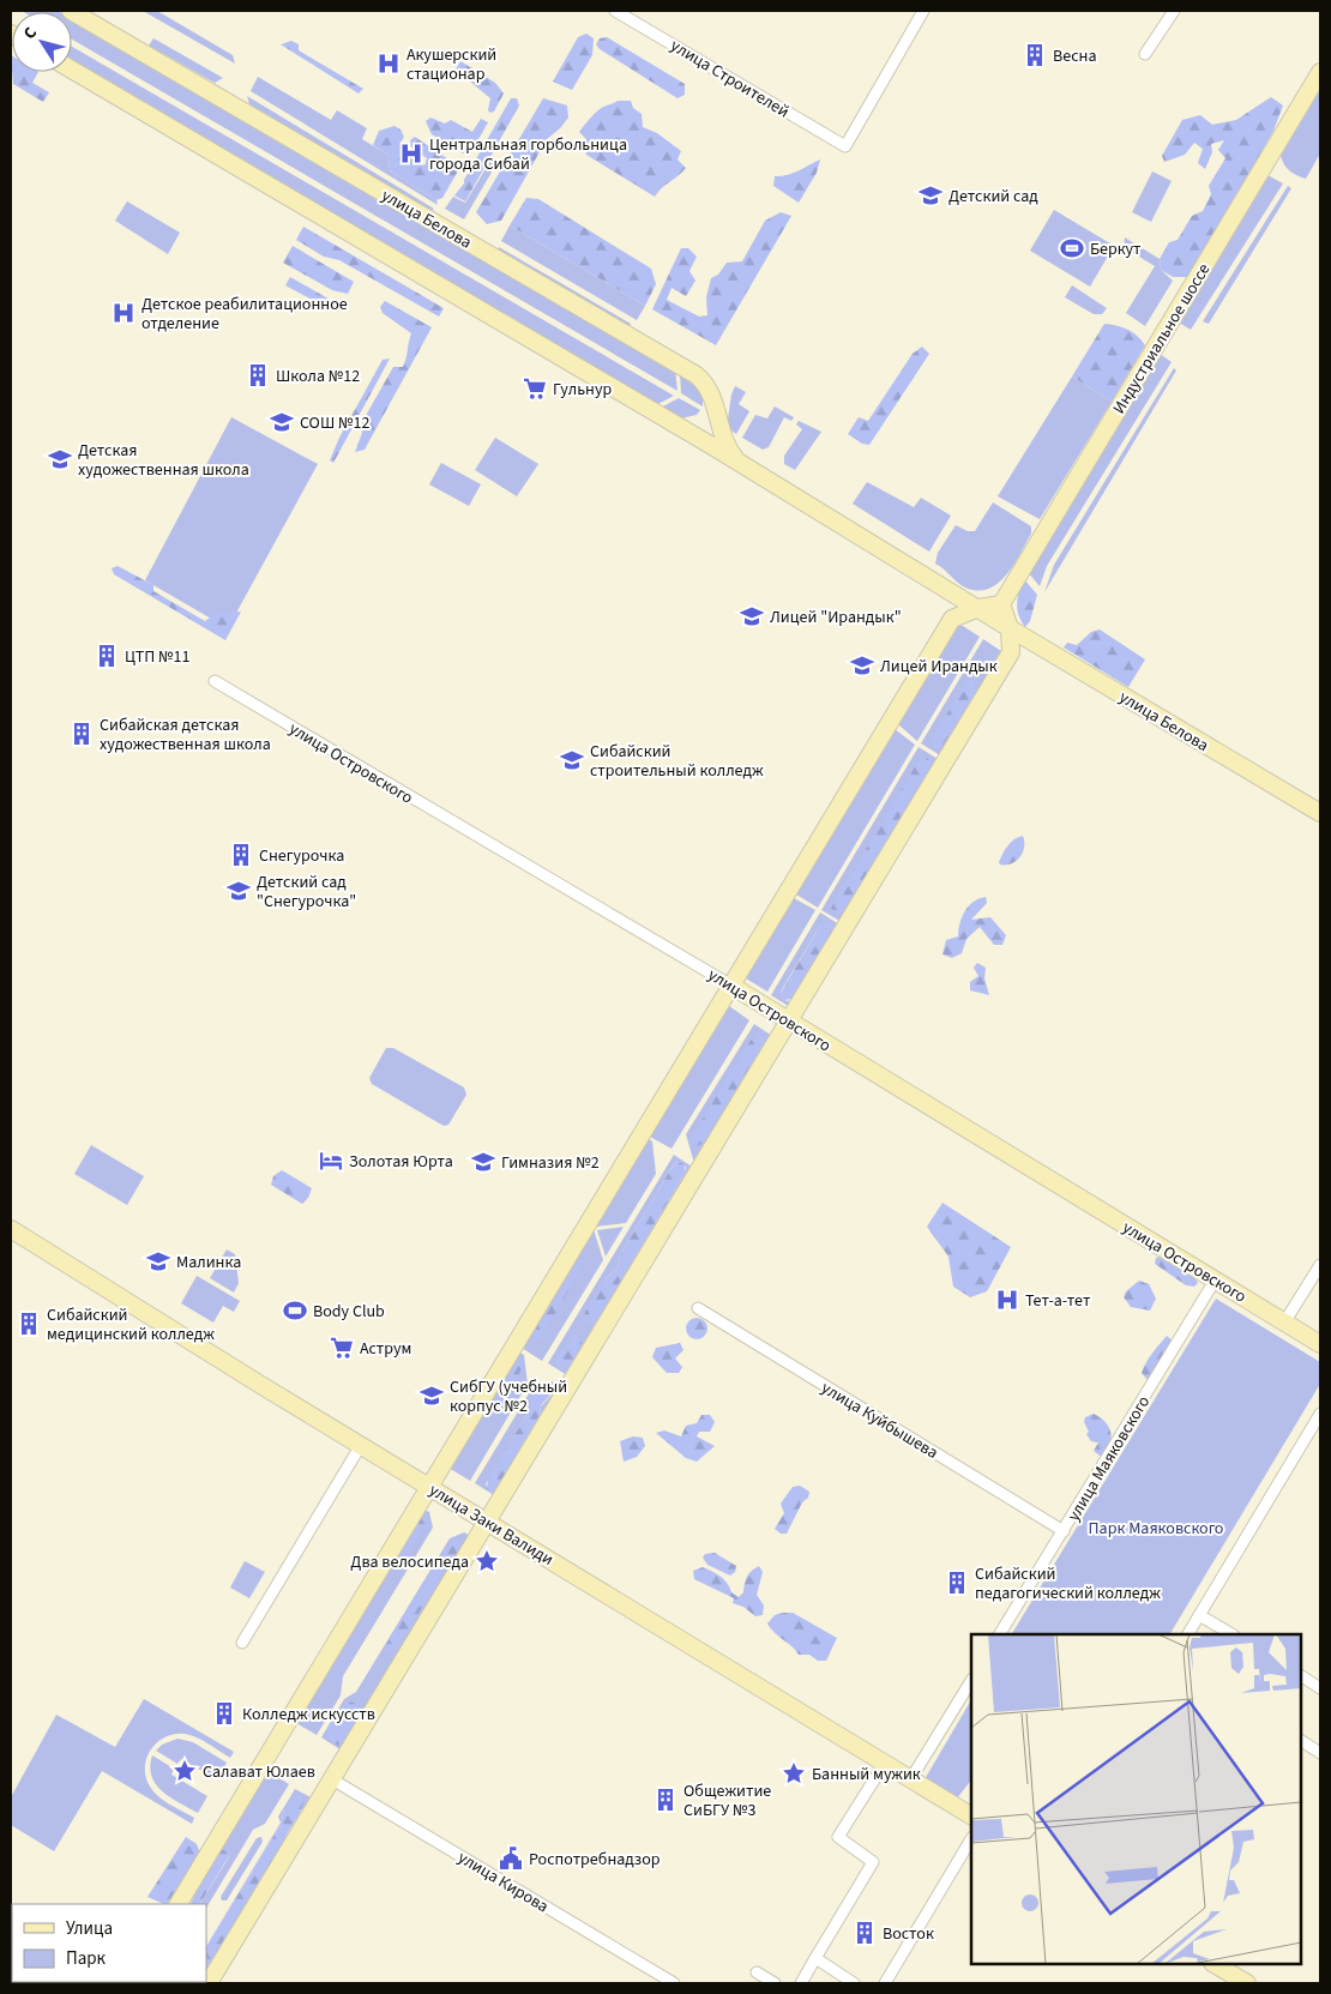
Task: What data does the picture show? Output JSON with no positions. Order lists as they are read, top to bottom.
{
  "streets": {
    "main road": [
      "улица Белова",
      "Индустриальное шоссе",
      "улица Островского",
      "улица Заки Валиди"
    ],
    "street": [
      "улица Строителей",
      "улица Куйбышева",
      "улица Маяковского",
      "улица Кирова"
    ]
  },
  "crossings": [
    ["улица Островского", "улица Маяковского"],
    ["улица Куйбышева", "улица Маяковского"]
  ],
  "parks": ["Парк Маяковского"],
  "places": {
    "building": [
      "Весна",
      "Школа №12",
      "ЦТП №11",
      "Сибайская детская художественная школа",
      "Снегурочка",
      "Сибайский медицинский колледж",
      "Сибайский педагогический колледж",
      "Колледж искусств",
      "Общежитие СиБГУ №3",
      "Восток"
    ],
    "hospital": [
      "Акушерский стационар",
      "Центральная горбольница города Сибай",
      "Детское реабилитационное отделение",
      "Тет-а-тет"
    ],
    "school or university": [
      "Детский сад",
      "СОШ №12",
      "Детская художественная школа",
      "Лицей \"Ирандык\"",
      "Лицей Ирандык",
      "Сибайский строительный колледж",
      "Детский сад \"Снегурочка\"",
      "Гимназия №2",
      "Малинка",
      "СибГУ (учебный корпус №2"
    ],
    "sports": ["Беркут", "Body Club"],
    "supermarket": ["Гульнур", "Аструм"],
    "hotel": ["Золотая Юрта"],
    "place": ["Два велосипеда", "Салават Юлаев", "Банный мужик"],
    "public building": ["Роспотребнадзор"]
  },
  "legend": ["Улица", "Парк"],
  "north": "top left"
}
